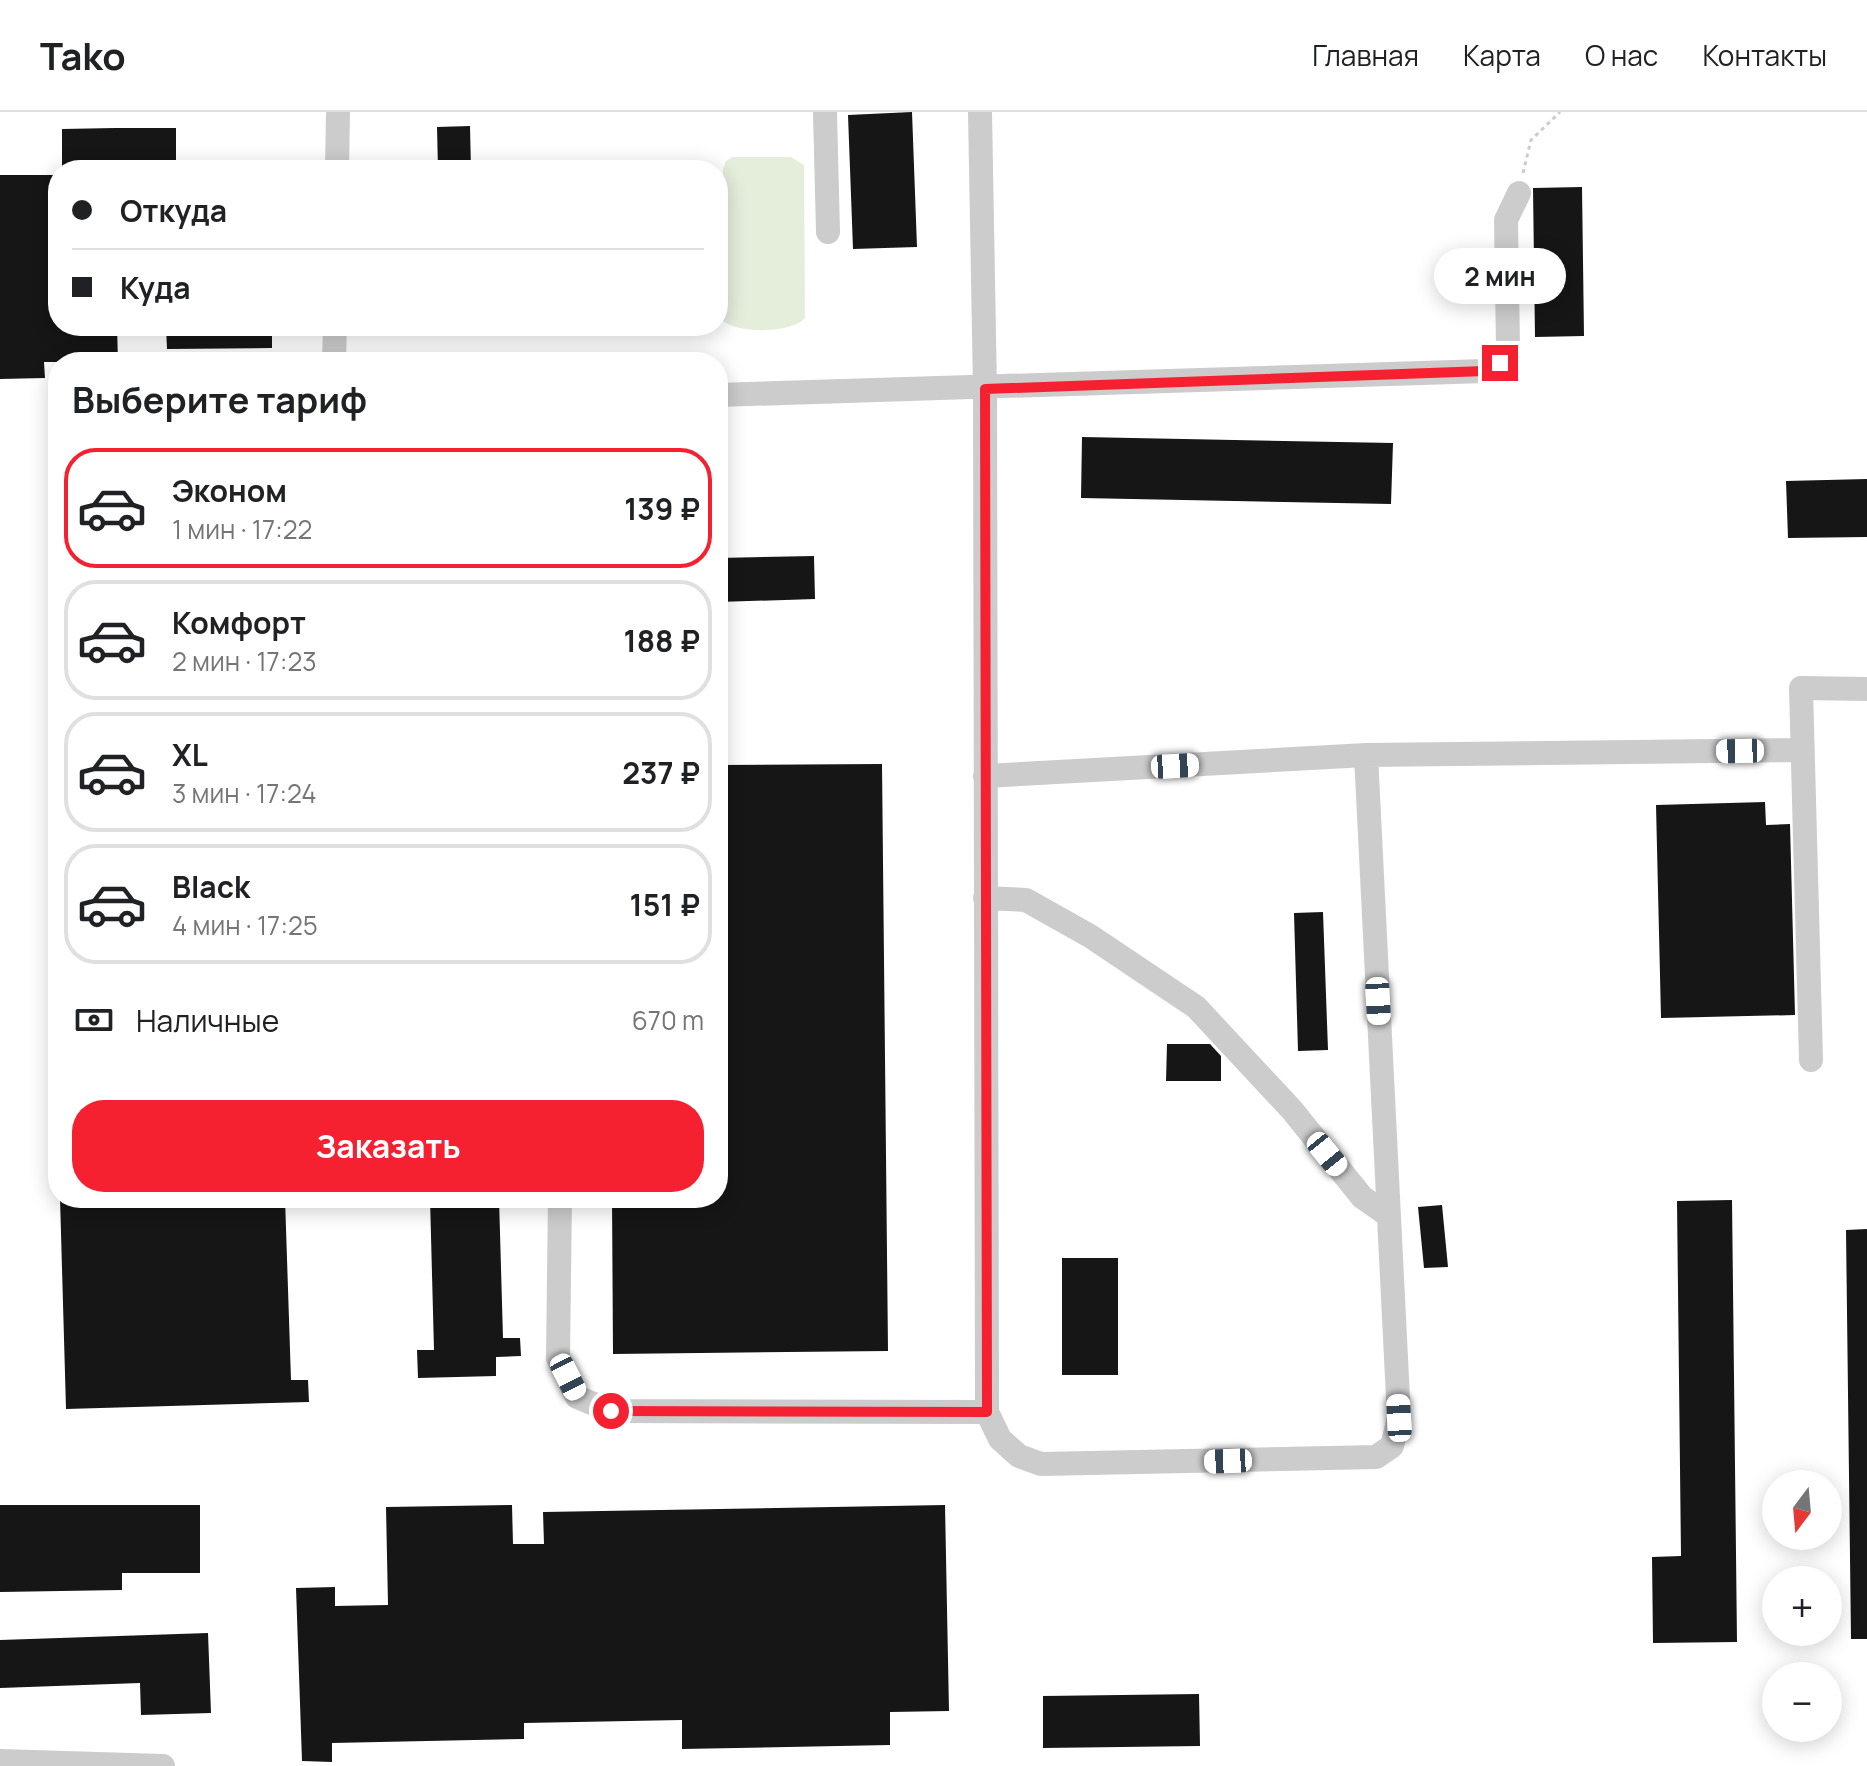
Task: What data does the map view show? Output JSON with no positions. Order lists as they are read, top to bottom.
{
  "north": "bottom",
  "page": {
    "header": "Tako",
    "nav": [
      "Главная",
      "Карта",
      "О нас",
      "Контакты"
    ],
    "banner": ["Откуда", "Куда"],
    "bubble": "2 мин",
    "heading": "Выберите тариф",
    "list": [
      {
        "name": "Эконом",
        "note": "1 мин · 17:22",
        "value": "139 ₽"
      },
      {
        "name": "Комфорт",
        "note": "2 мин · 17:23",
        "value": "188 ₽"
      },
      {
        "name": "XL",
        "note": "3 мин · 17:24",
        "value": "237 ₽"
      },
      {
        "name": "Black",
        "note": "4 мин · 17:25",
        "value": "151 ₽"
      }
    ],
    "pay": ["Наличные", "670 m"],
    "buttons": "Заказать",
    "map_buttons": ["+", "−"]
  }
}
